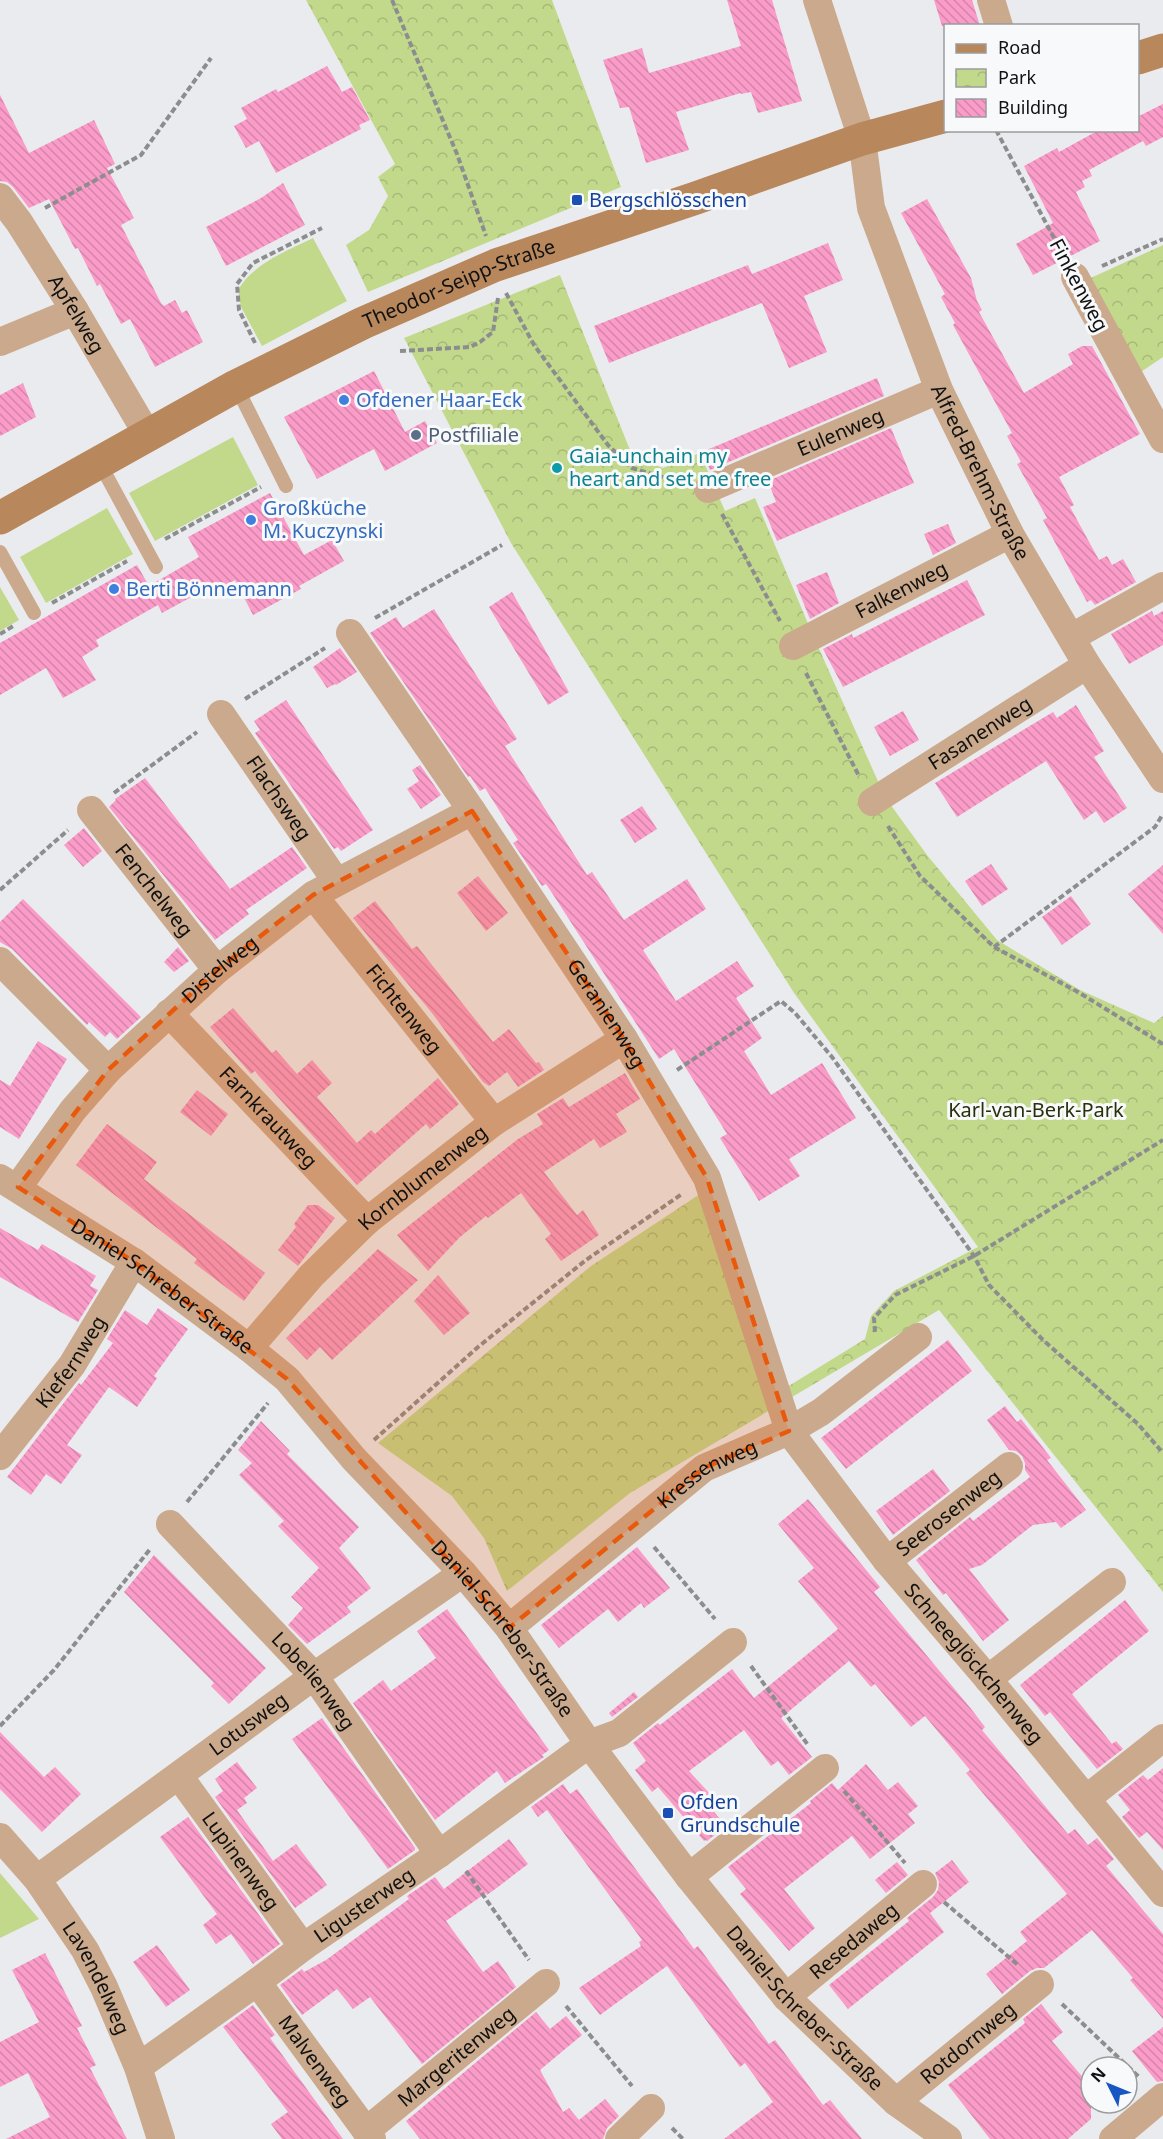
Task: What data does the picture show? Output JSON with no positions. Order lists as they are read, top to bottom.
{
  "streets": {
    "street": [
      "Theodor-Seipp-Straße",
      "Finkenweg",
      "Apfelweg",
      "Eulenweg",
      "Alfred-Brehm-Straße",
      "Falkenweg",
      "Fasanenweg",
      "Flachsweg",
      "Fenchelweg",
      "Distelweg",
      "Fichtenweg",
      "Geranienweg",
      "Farnkrautweg",
      "Kornblumenweg",
      "Daniel-Schreber-Straße",
      "Kiefernweg",
      "Kressenweg",
      "Seerosenweg",
      "Schneeglöckchenweg",
      "Lobelienweg",
      "Lotusweg",
      "Lupinenweg",
      "Ligusterweg",
      "Resedaweg",
      "Lavendelweg",
      "Rotdornweg",
      "Margeritenweg",
      "Malvenweg"
    ]
  },
  "crossings": [
    ["Theodor-Seipp-Straße", "Apfelweg"],
    ["Theodor-Seipp-Straße", "Alfred-Brehm-Straße"],
    ["Eulenweg", "Alfred-Brehm-Straße"],
    ["Alfred-Brehm-Straße", "Falkenweg"],
    ["Alfred-Brehm-Straße", "Fasanenweg"],
    ["Flachsweg", "Distelweg"],
    ["Flachsweg", "Fichtenweg"],
    ["Fenchelweg", "Distelweg"],
    ["Distelweg", "Fichtenweg"],
    ["Distelweg", "Geranienweg"],
    ["Distelweg", "Farnkrautweg"],
    ["Distelweg", "Daniel-Schreber-Straße"],
    ["Fichtenweg", "Kornblumenweg"],
    ["Geranienweg", "Kornblumenweg"],
    ["Geranienweg", "Kressenweg"],
    ["Geranienweg", "Schneeglöckchenweg"],
    ["Farnkrautweg", "Kornblumenweg"],
    ["Kornblumenweg", "Daniel-Schreber-Straße"],
    ["Daniel-Schreber-Straße", "Kiefernweg"],
    ["Daniel-Schreber-Straße", "Kressenweg"],
    ["Daniel-Schreber-Straße", "Lotusweg"],
    ["Daniel-Schreber-Straße", "Ligusterweg"],
    ["Daniel-Schreber-Straße", "Resedaweg"],
    ["Daniel-Schreber-Straße", "Rotdornweg"],
    ["Kressenweg", "Schneeglöckchenweg"],
    ["Seerosenweg", "Schneeglöckchenweg"],
    ["Lobelienweg", "Lotusweg"],
    ["Lobelienweg", "Ligusterweg"],
    ["Lotusweg", "Lupinenweg"],
    ["Lotusweg", "Lavendelweg"],
    ["Lupinenweg", "Ligusterweg"],
    ["Ligusterweg", "Lavendelweg"],
    ["Ligusterweg", "Malvenweg"],
    ["Margeritenweg", "Malvenweg"]
  ],
  "parks": ["Karl-van-Berk-Park"],
  "places": {
    "transit": ["Bergschlösschen", "Ofden Grundschule"],
    "other": [
      "Ofdener Haar-Eck",
      "Postfiliale",
      "Gaia-unchain my heart and set me free",
      "Großküche M. Kuczynski",
      "Berti Bönnemann"
    ]
  },
  "legend": ["Road", "Park", "Building"],
  "north": "top left"
}
